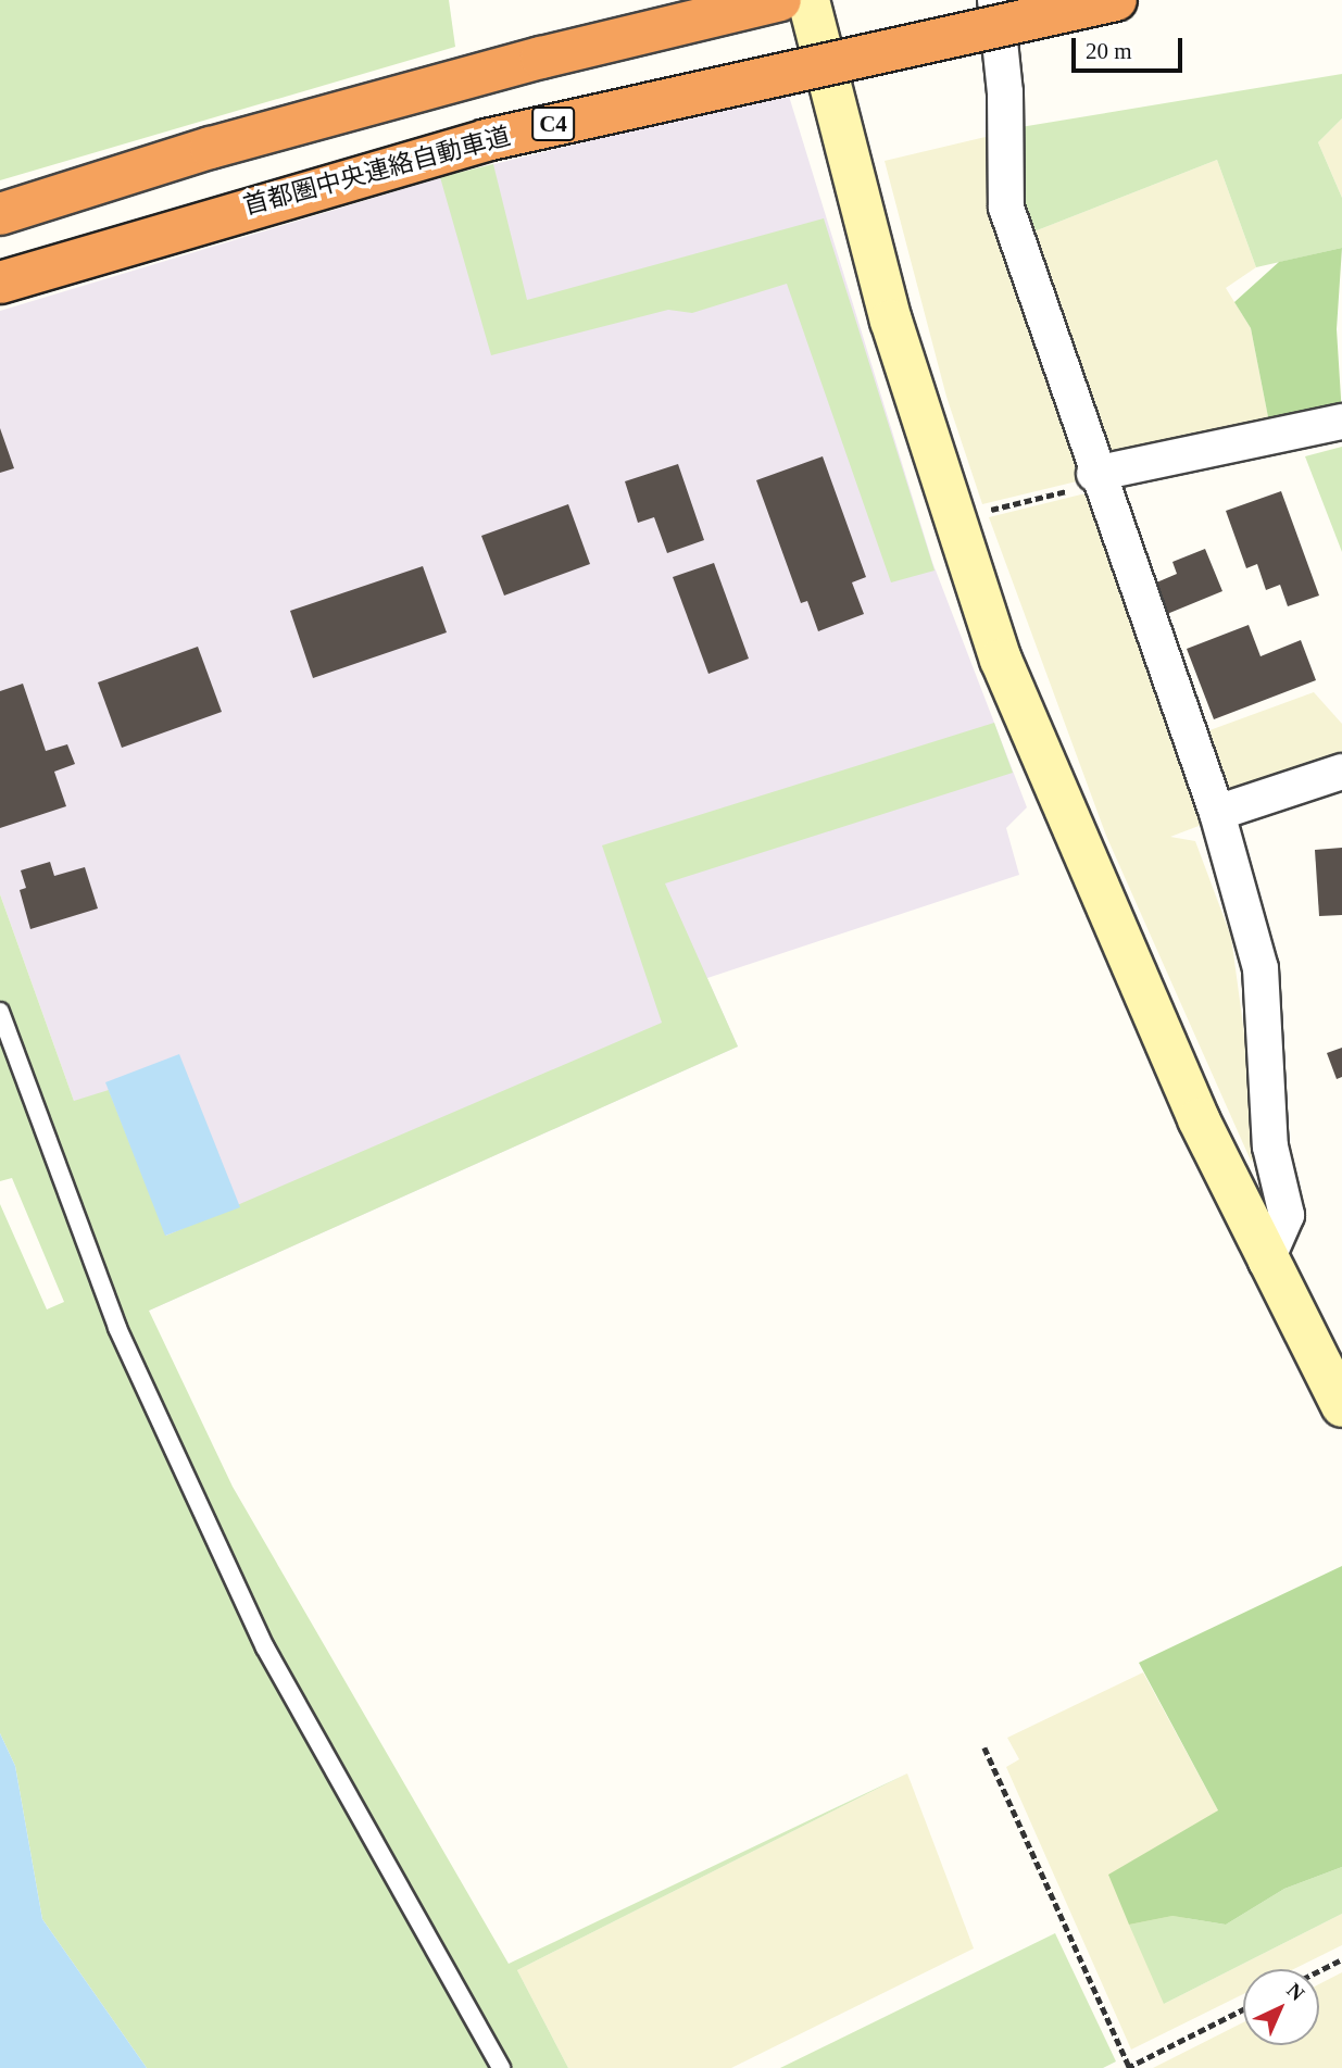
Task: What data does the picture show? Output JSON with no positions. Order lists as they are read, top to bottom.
{
  "streets": {
    "highway": ["C4", "首都圏中央連絡自動車道"]
  },
  "scale_bar": "20 m",
  "north": "top right"
}
